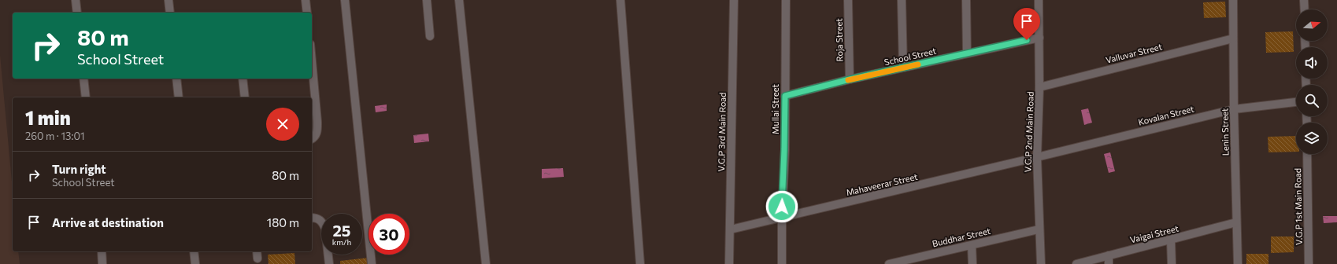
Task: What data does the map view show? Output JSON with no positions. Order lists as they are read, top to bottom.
{
  "streets": {
    "street": [
      "Roja Street",
      "Valluvar Street",
      "School Street",
      "Mullai Street",
      "Kovalan Street",
      "V.G.P 3rd Main Road",
      "V.G.P 2nd Main Road",
      "Lenin Street",
      "Mahaveerar Street",
      "V.G.P 1st Main Road",
      "Vaigai Street",
      "Buddhar Street"
    ]
  },
  "crossings": [
    ["Roja Street", "School Street"],
    ["Valluvar Street", "V.G.P 2nd Main Road"],
    ["Valluvar Street", "Lenin Street"],
    ["School Street", "Mullai Street"],
    ["School Street", "V.G.P 2nd Main Road"],
    ["Mullai Street", "Mahaveerar Street"],
    ["Kovalan Street", "V.G.P 2nd Main Road"],
    ["Kovalan Street", "Lenin Street"],
    ["Kovalan Street", "Mahaveerar Street"],
    ["V.G.P 3rd Main Road", "Mahaveerar Street"],
    ["V.G.P 2nd Main Road", "Mahaveerar Street"],
    ["V.G.P 2nd Main Road", "Buddhar Street"],
    ["Lenin Street", "Vaigai Street"]
  ],
  "north": "right",
  "page": {
    "turn": ["80 m", "School Street"],
    "heading": ["1 min", "260 m · 13:01"],
    "list": [
      {
        "name": "Turn right",
        "note": "School Street",
        "value": "80 m"
      },
      {
        "name": "Arrive at destination",
        "value": "180 m"
      }
    ],
    "speed": "25 km/h",
    "limit": "30"
  }
}
